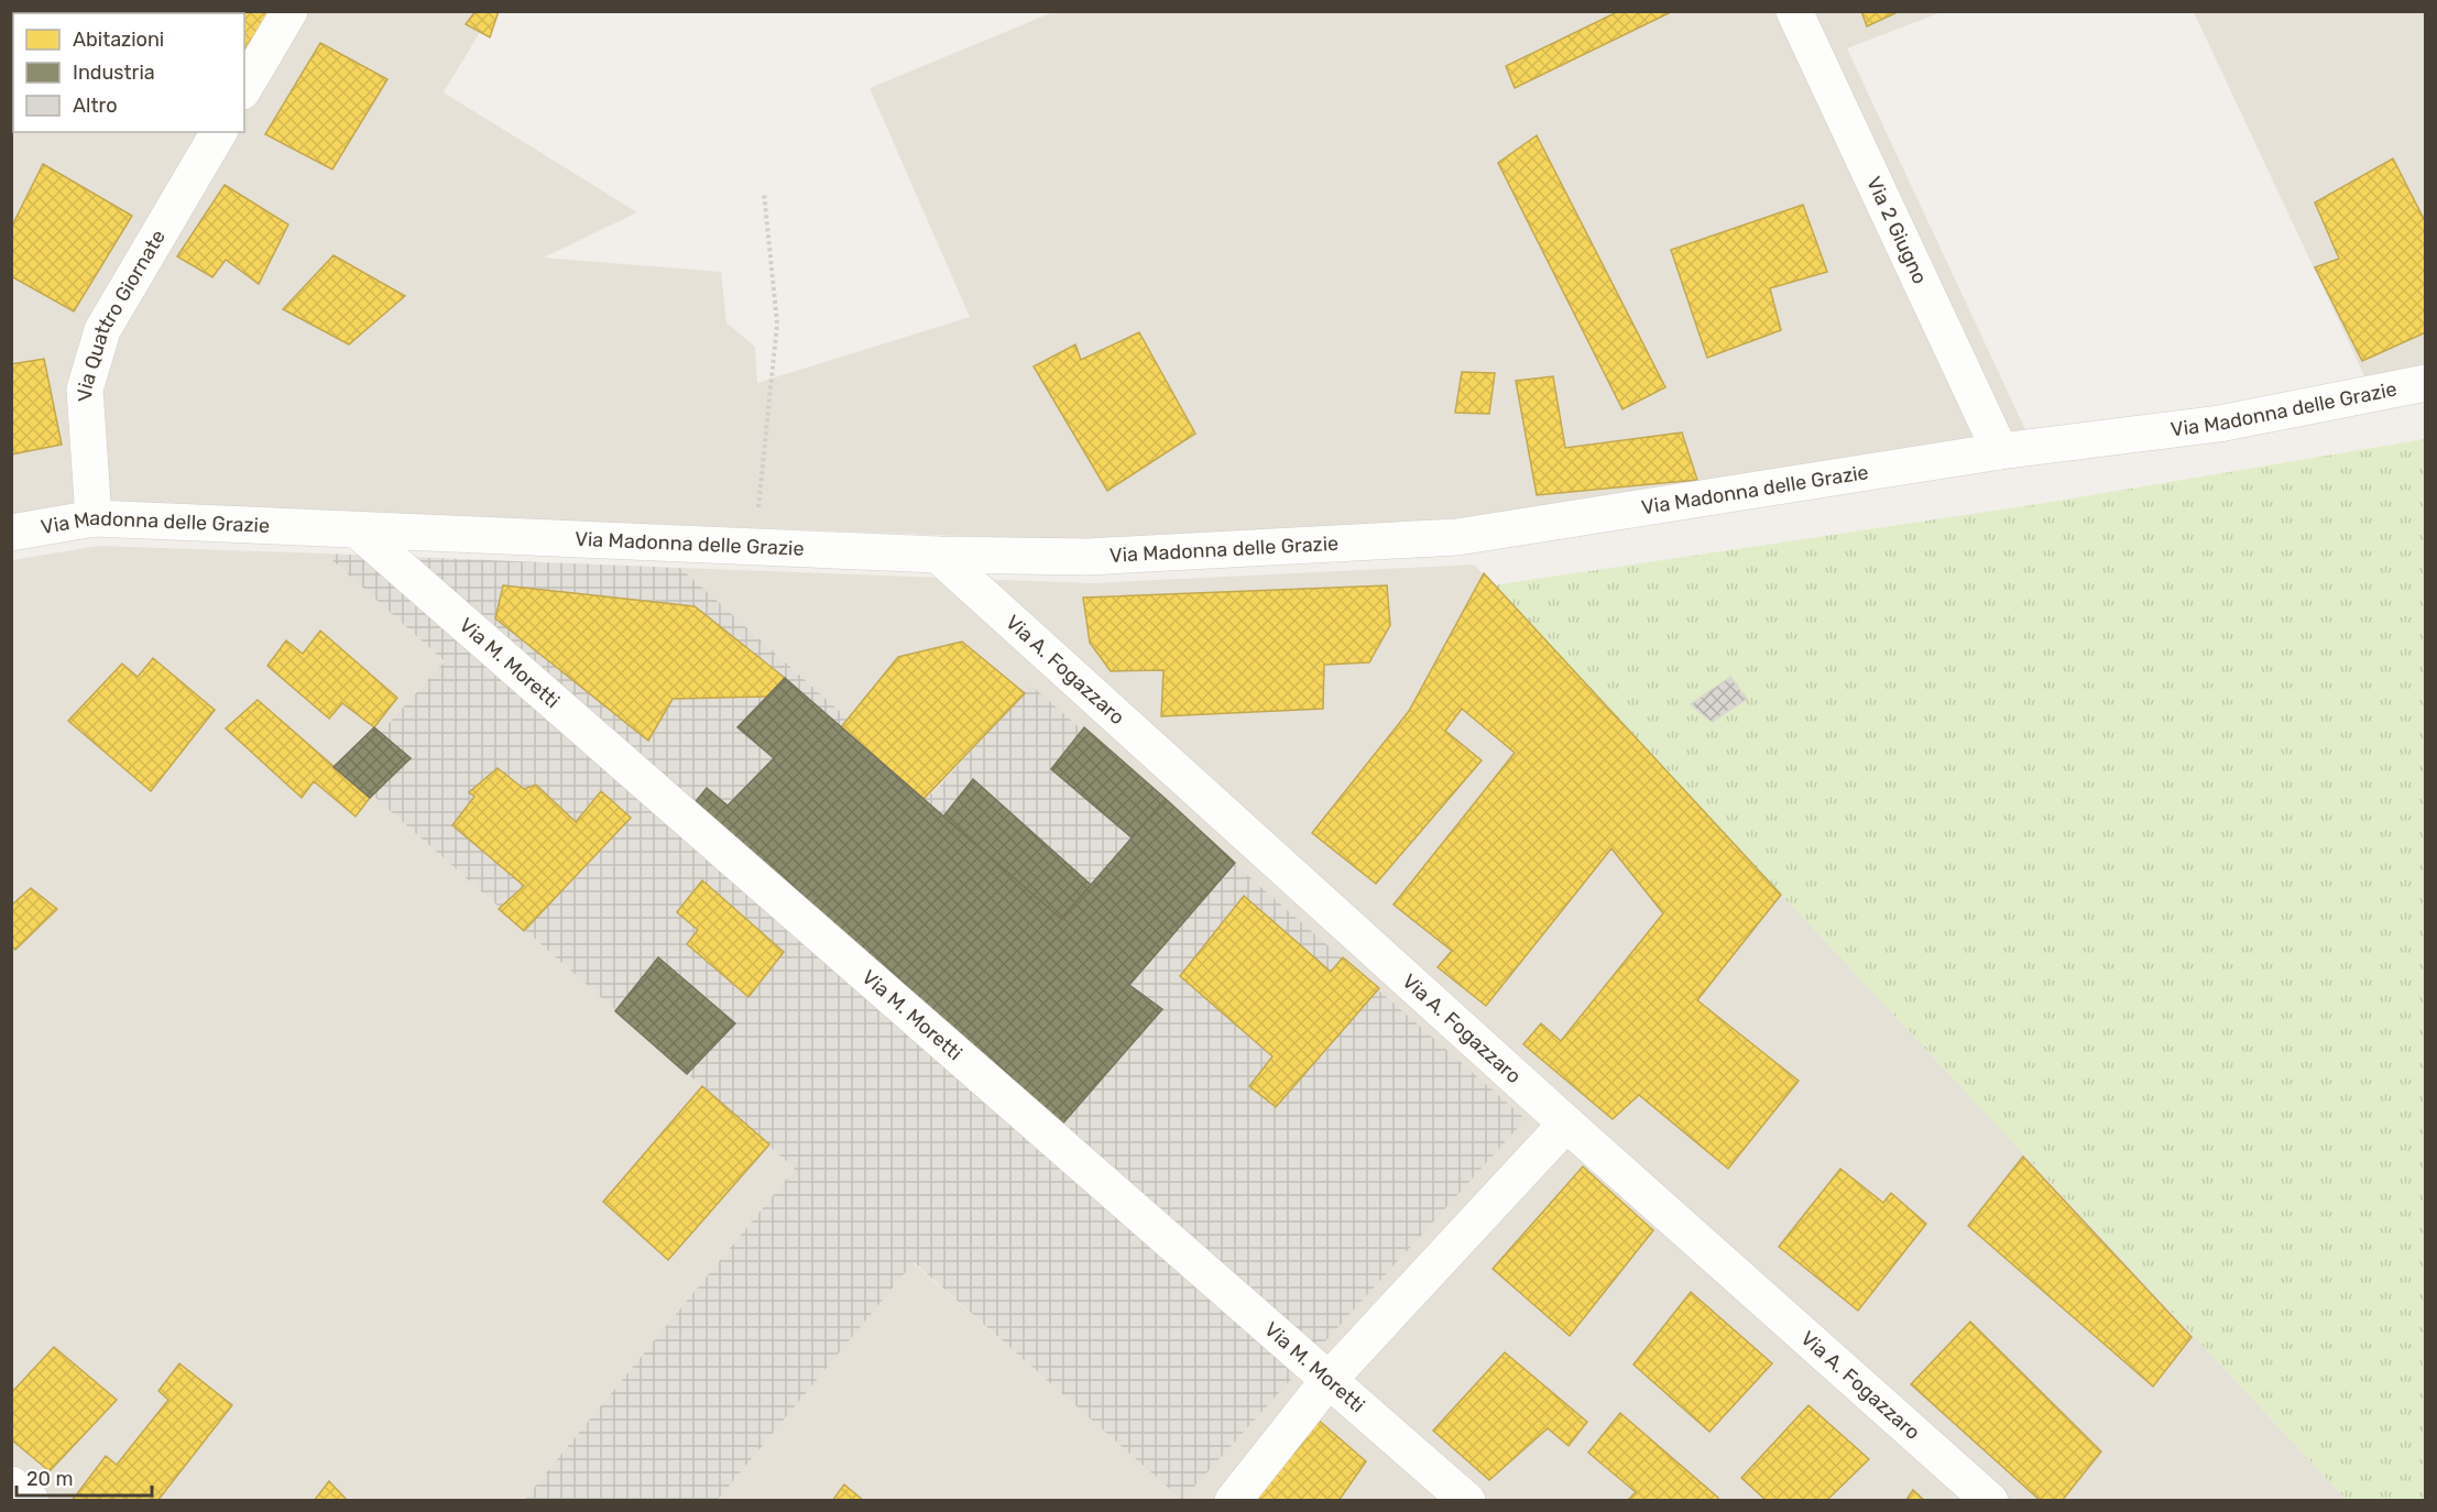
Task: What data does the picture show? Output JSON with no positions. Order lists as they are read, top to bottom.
{
  "streets": {
    "street": [
      "Via 2 Giugno",
      "Via Quattro Giornate",
      "Via Madonna delle Grazie",
      "Via M. Moretti",
      "Via A. Fogazzaro"
    ]
  },
  "crossings": [
    ["Via 2 Giugno", "Via Madonna delle Grazie"],
    ["Via Quattro Giornate", "Via Madonna delle Grazie"],
    ["Via Madonna delle Grazie", "Via M. Moretti"],
    ["Via Madonna delle Grazie", "Via A. Fogazzaro"]
  ],
  "legend": ["Abitazioni", "Industria", "Altro"],
  "scale_bar": "20 m"
}
